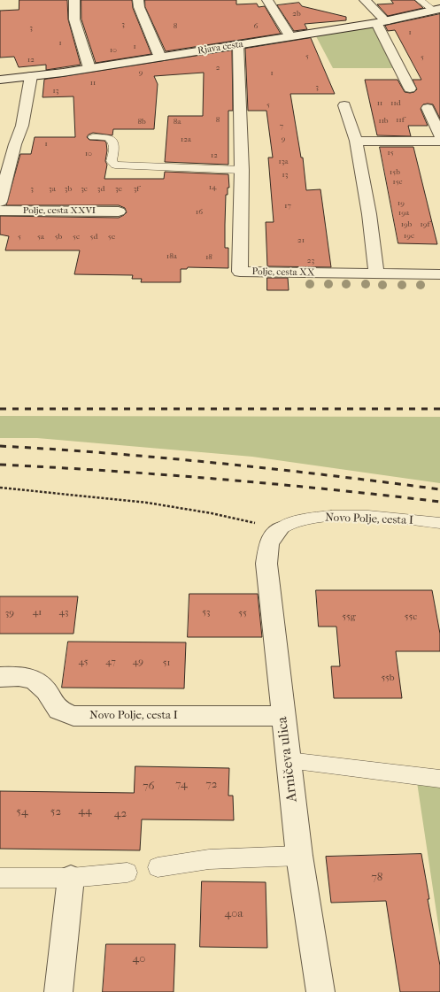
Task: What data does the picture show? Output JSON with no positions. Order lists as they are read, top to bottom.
{
  "streets": {
    "street": [
      "Rjava cesta",
      "Polje, cesta XXVI",
      "Polje, cesta XX",
      "Novo Polje, cesta I",
      "Arničeva ulica"
    ]
  },
  "crossings": [
    ["Rjava cesta", "Polje, cesta XX"],
    ["Novo Polje, cesta I", "Arničeva ulica"]
  ],
  "house_numbers": [
    "2b",
    "3",
    "8",
    "6",
    "3",
    "1",
    "1",
    "1",
    "10",
    "5",
    "5",
    "12",
    "2",
    "9",
    "1",
    "11",
    "3",
    "13",
    "11",
    "11d",
    "5",
    "8",
    "11f",
    "11b",
    "8b",
    "8a",
    "7",
    "9",
    "12a",
    "1",
    "15",
    "10",
    "12",
    "13a",
    "15b",
    "13",
    "15c",
    "14",
    "3",
    "3a",
    "3b",
    "3c",
    "3d",
    "3e",
    "3f",
    "19",
    "17",
    "16",
    "19a",
    "19b",
    "19f",
    "19c",
    "5",
    "5a",
    "5b",
    "5c",
    "5d",
    "5e",
    "21",
    "18a",
    "18",
    "23",
    "41",
    "43",
    "53",
    "39",
    "55",
    "55g",
    "55c",
    "45",
    "47",
    "49",
    "51",
    "55b",
    "74",
    "72",
    "76",
    "44",
    "54",
    "52",
    "42",
    "78",
    "40a",
    "40"
  ]
}
